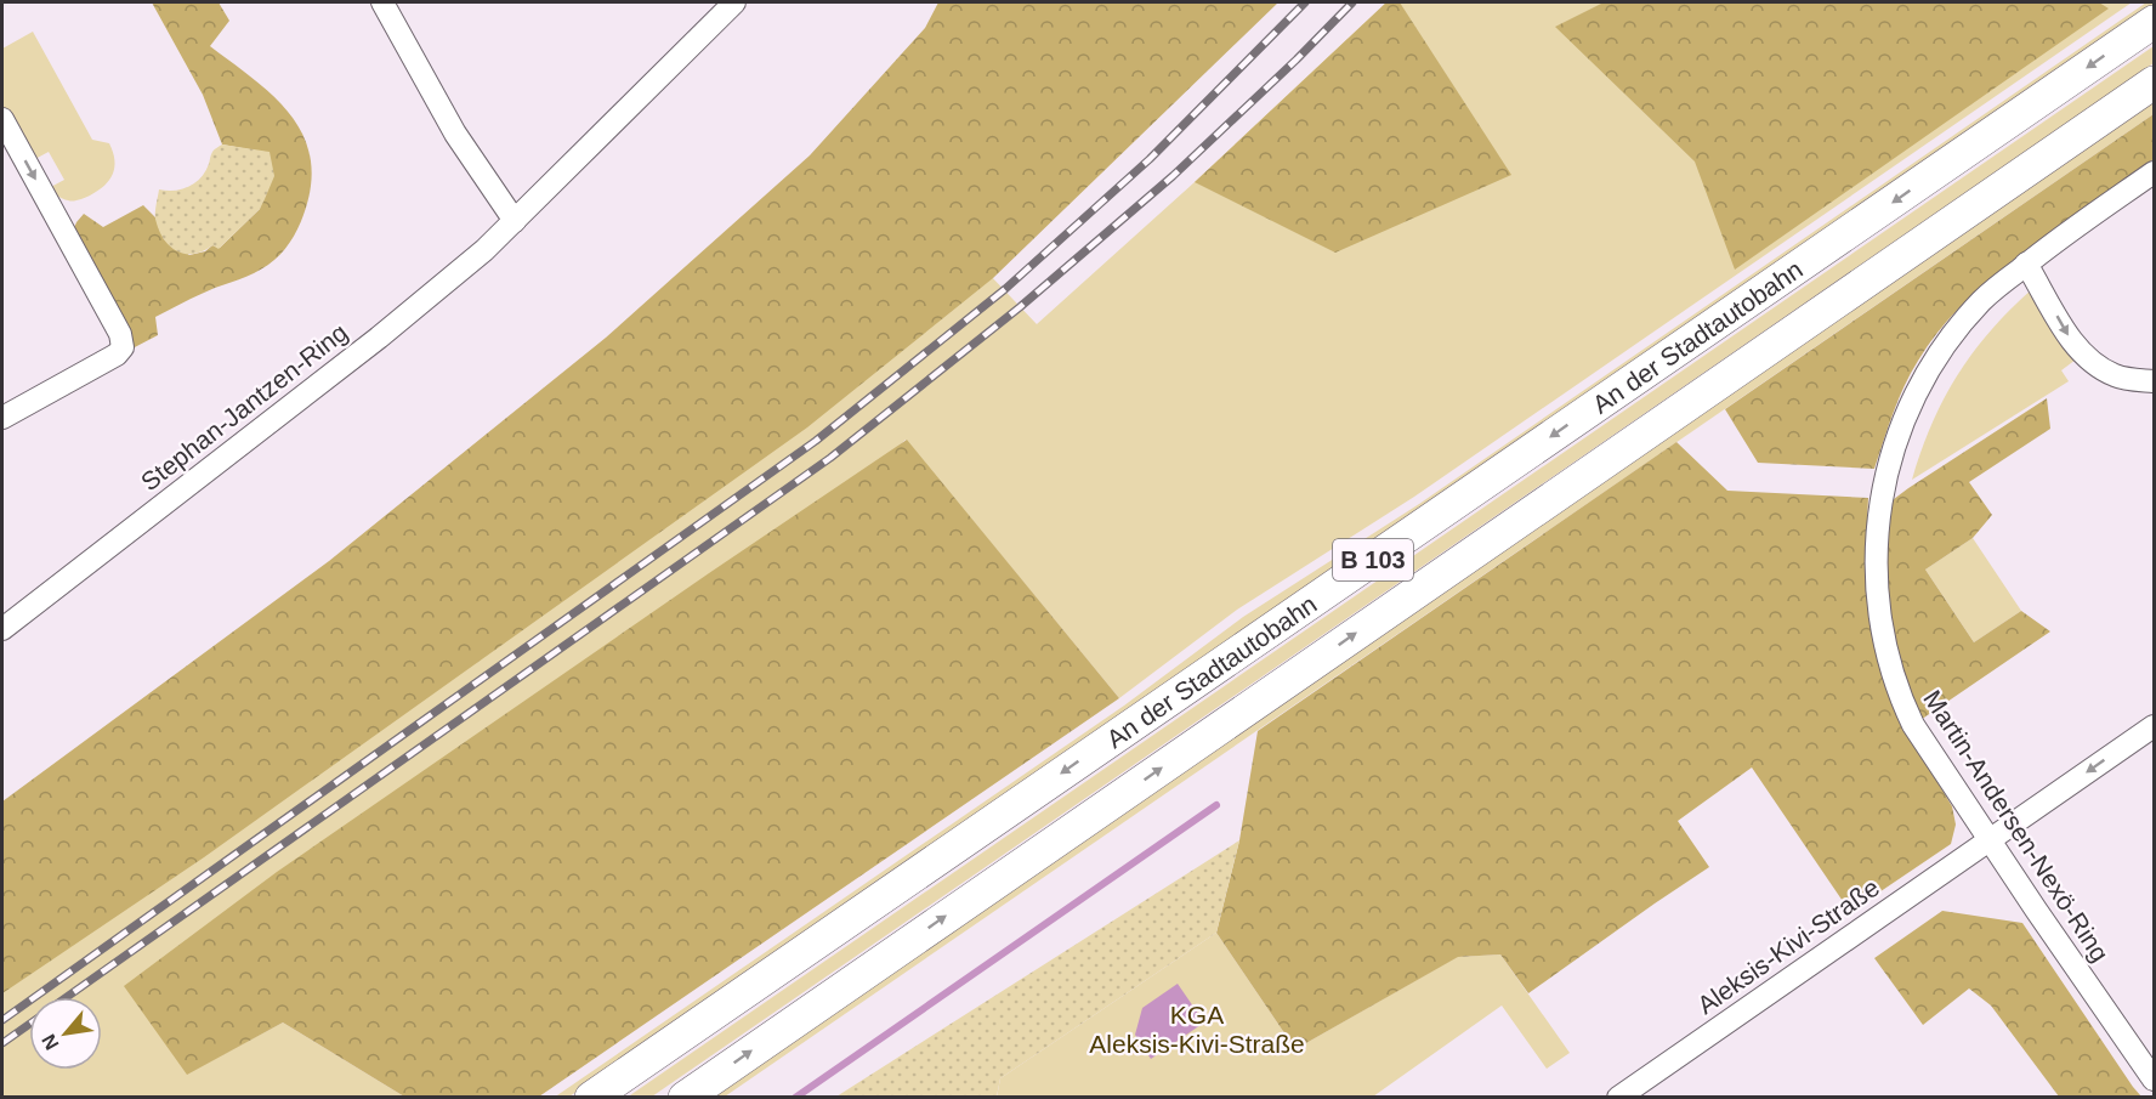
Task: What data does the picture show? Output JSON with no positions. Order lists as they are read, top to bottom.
{
  "streets": {
    "highway": ["An der Stadtautobahn", "B 103"],
    "street": ["Stephan-Jantzen-Ring", "Martin-Andersen-Nexö-Ring", "Aleksis-Kivi-Straße"]
  },
  "crossings": [
    ["Martin-Andersen-Nexö-Ring", "Aleksis-Kivi-Straße"]
  ],
  "parks": ["KGA Aleksis-Kivi-Straße"],
  "north": "bottom left"
}
